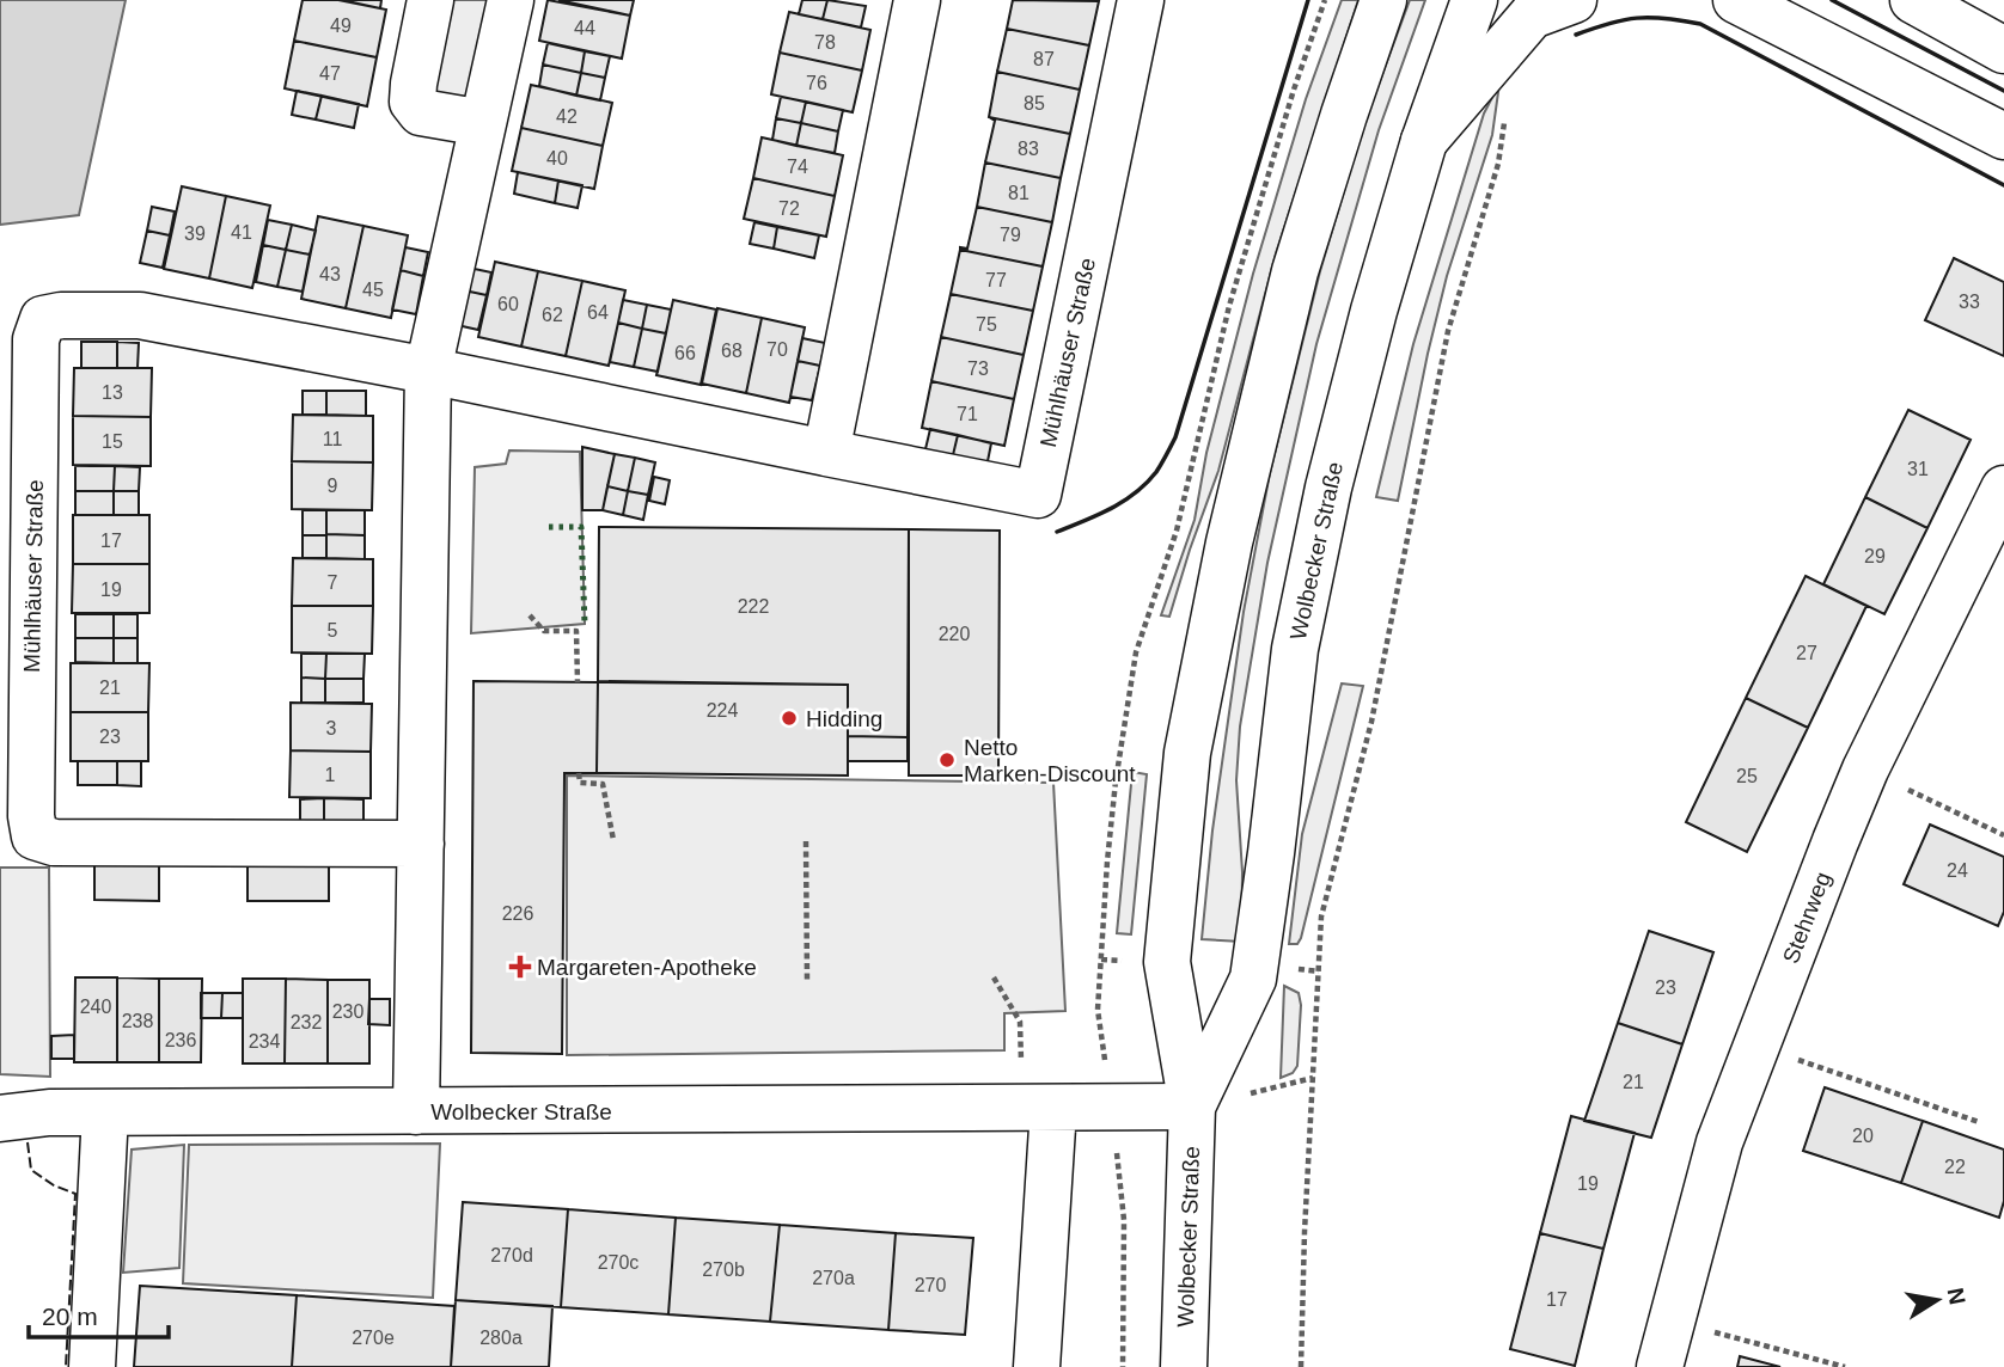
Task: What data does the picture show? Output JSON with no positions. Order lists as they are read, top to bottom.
{
  "streets": {
    "main road": ["Mühlhäuser Straße", "Wolbecker Straße", "Stehrweg"]
  },
  "places": {
    "other": ["Hidding", "Netto Marken-Discount"],
    "health": ["Margareten-Apotheke"]
  },
  "house_numbers": [
    "49",
    "44",
    "78",
    "87",
    "47",
    "76",
    "85",
    "42",
    "83",
    "40",
    "74",
    "81",
    "72",
    "41",
    "39",
    "79",
    "43",
    "77",
    "45",
    "33",
    "60",
    "64",
    "62",
    "75",
    "70",
    "68",
    "66",
    "73",
    "13",
    "71",
    "11",
    "15",
    "31",
    "9",
    "17",
    "29",
    "7",
    "19",
    "222",
    "5",
    "220",
    "27",
    "21",
    "224",
    "3",
    "23",
    "1",
    "25",
    "24",
    "226",
    "23",
    "240",
    "230",
    "238",
    "232",
    "236",
    "234",
    "21",
    "20",
    "22",
    "19",
    "270d",
    "270c",
    "270b",
    "270a",
    "270",
    "17",
    "270e",
    "280a"
  ],
  "scale_bar": "20 m",
  "north": "right"
}
